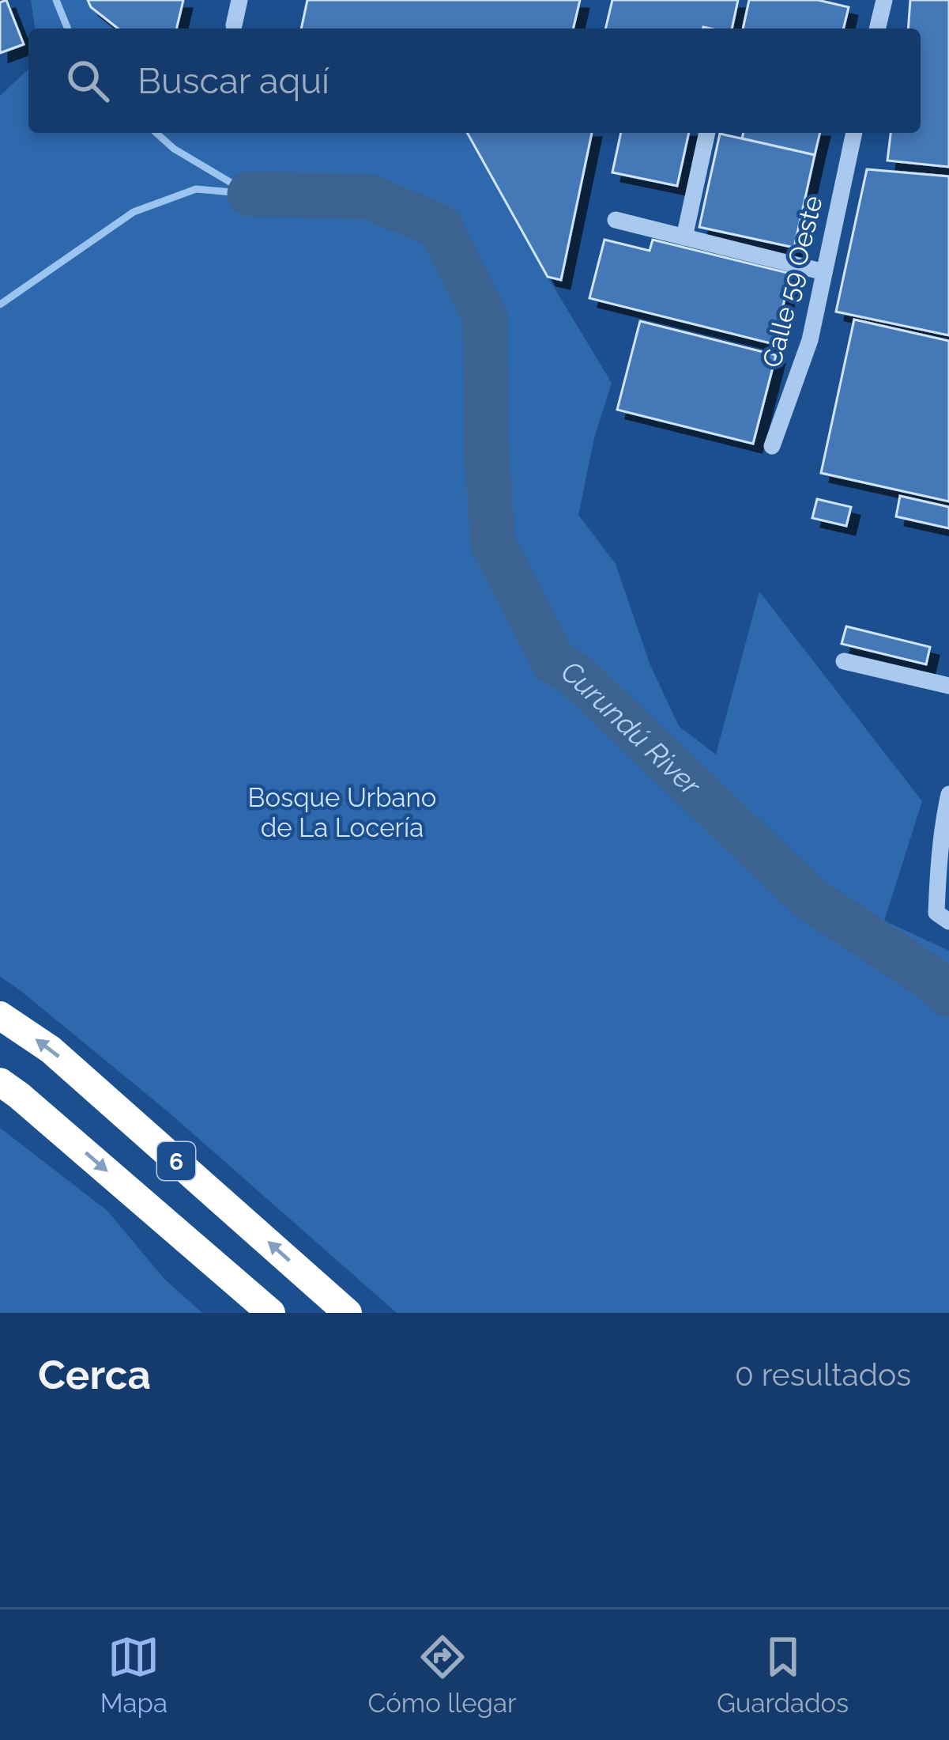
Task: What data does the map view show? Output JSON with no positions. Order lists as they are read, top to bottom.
{
  "streets": {
    "highway": ["6"],
    "street": ["Calle 59 Oeste"]
  },
  "water": ["Curundú River"],
  "parks": ["Bosque Urbano de La Locería"],
  "page": {
    "search": "Buscar aquí",
    "heading": ["Cerca", "0 resultados"],
    "nav": ["Mapa", "Cómo llegar", "Guardados"]
  }
}
